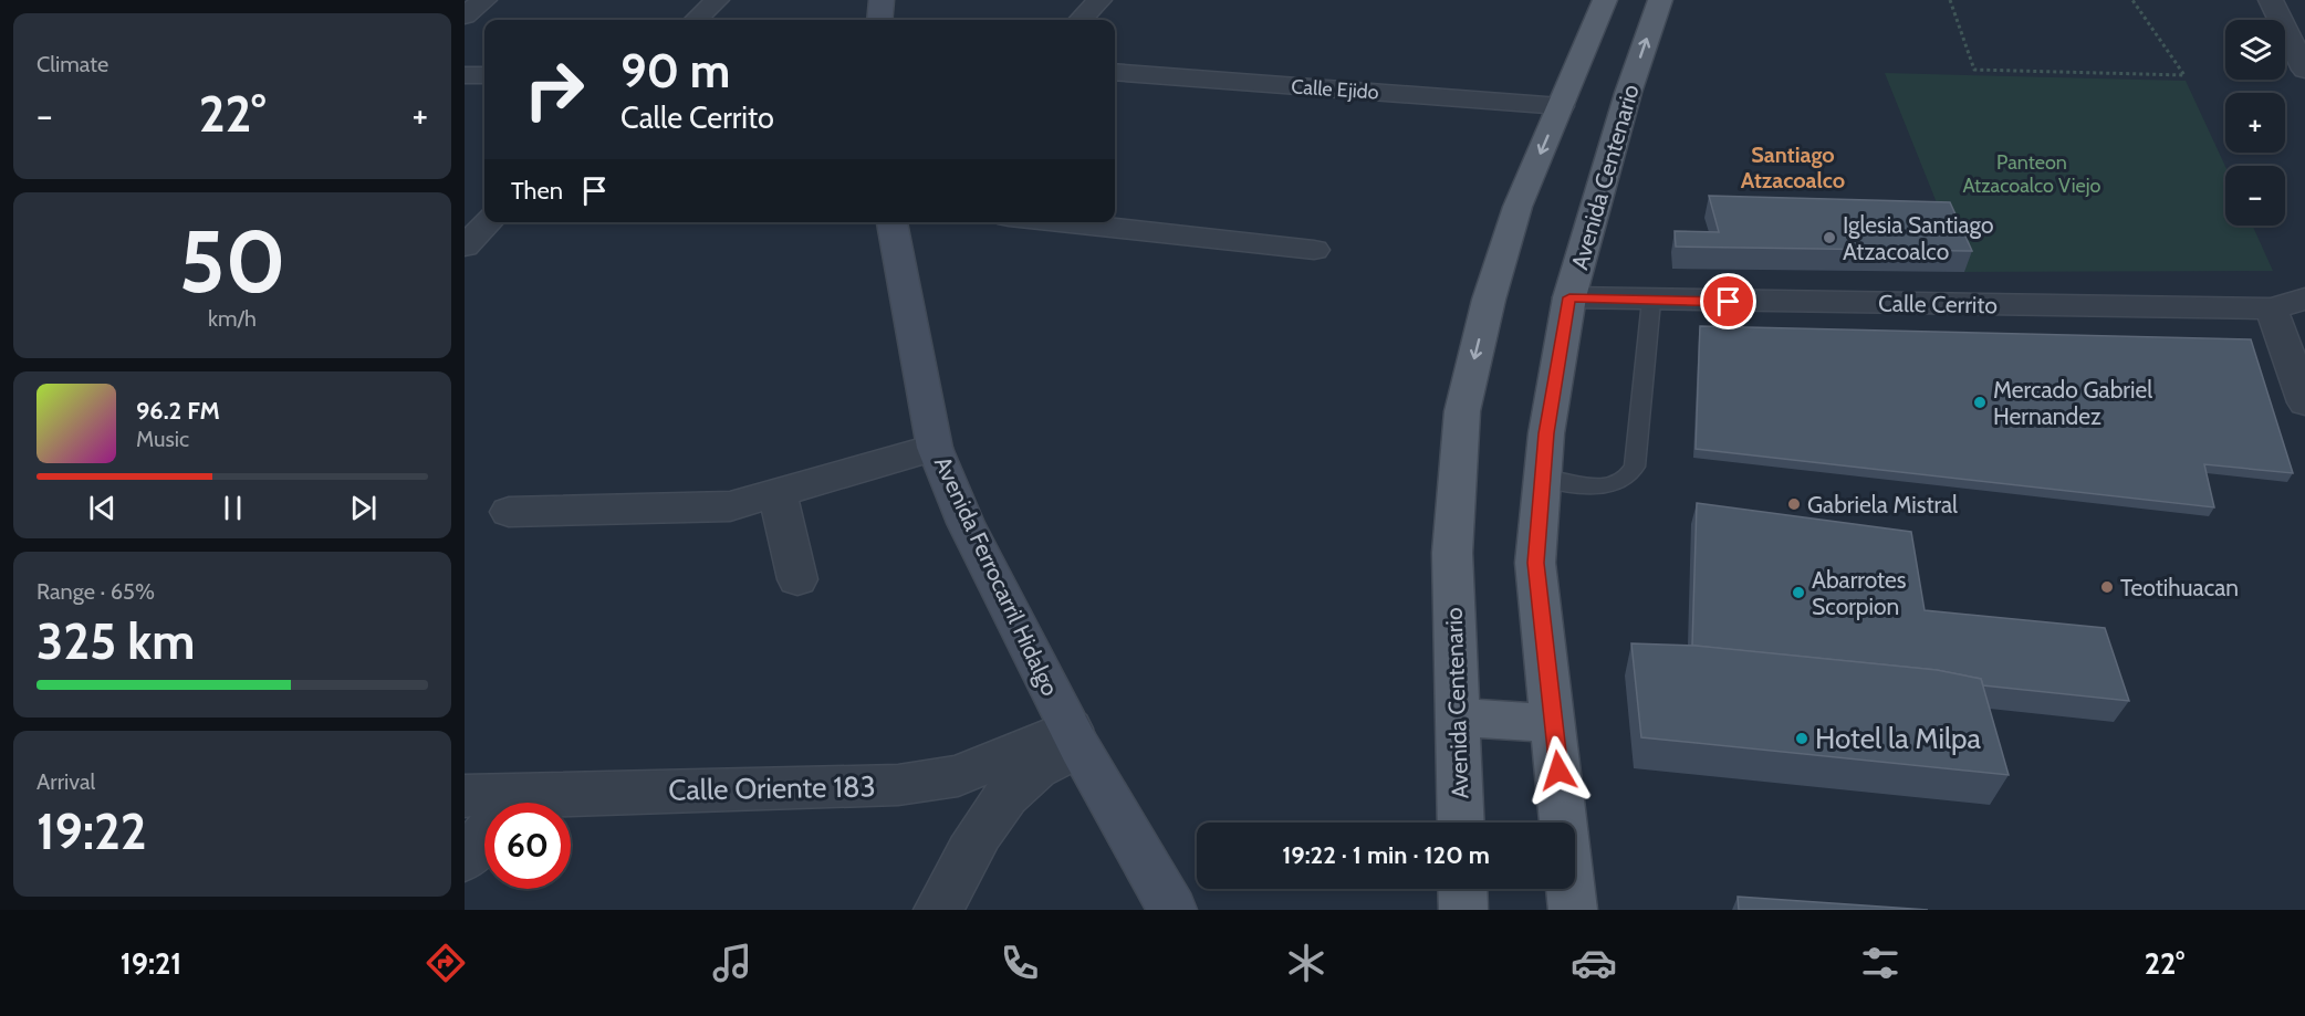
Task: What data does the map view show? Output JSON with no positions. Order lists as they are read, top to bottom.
{
  "streets": {
    "main road": ["Avenida Centenario"],
    "street": [
      "Calle Ejido",
      "Calle Cerrito",
      "Avenida Ferrocarril Hidalgo",
      "Calle Oriente 183"
    ]
  },
  "crossings": [
    ["Calle Ejido", "Avenida Centenario"],
    ["Avenida Centenario", "Calle Cerrito"],
    ["Avenida Ferrocarril Hidalgo", "Calle Oriente 183"]
  ],
  "districts": ["Santiago Atzacoalco"],
  "parks": ["Panteon Atzacoalco Viejo"],
  "places": [
    "Iglesia Santiago Atzacoalco",
    "Mercado Gabriel Hernandez",
    "Gabriela Mistral",
    "Teotihuacan",
    "Abarrotes Scorpion",
    "Hotel la Milpa"
  ],
  "page": {
    "tile": [
      "Climate",
      ["50", "km/h"],
      ["Range · 65%", "325 km"],
      ["Arrival", "19:22"]
    ],
    "map_buttons": ["+", "−"],
    "turn": ["90 m", "Calle Cerrito"],
    "heat": ["−", "22°", "+"],
    "then": "Then",
    "song": ["96.2 FM", "Music"],
    "limit": "60",
    "trip": "19:22 · 1 min · 120 m",
    "tabs": ["19:21", "22°"]
  }
}
